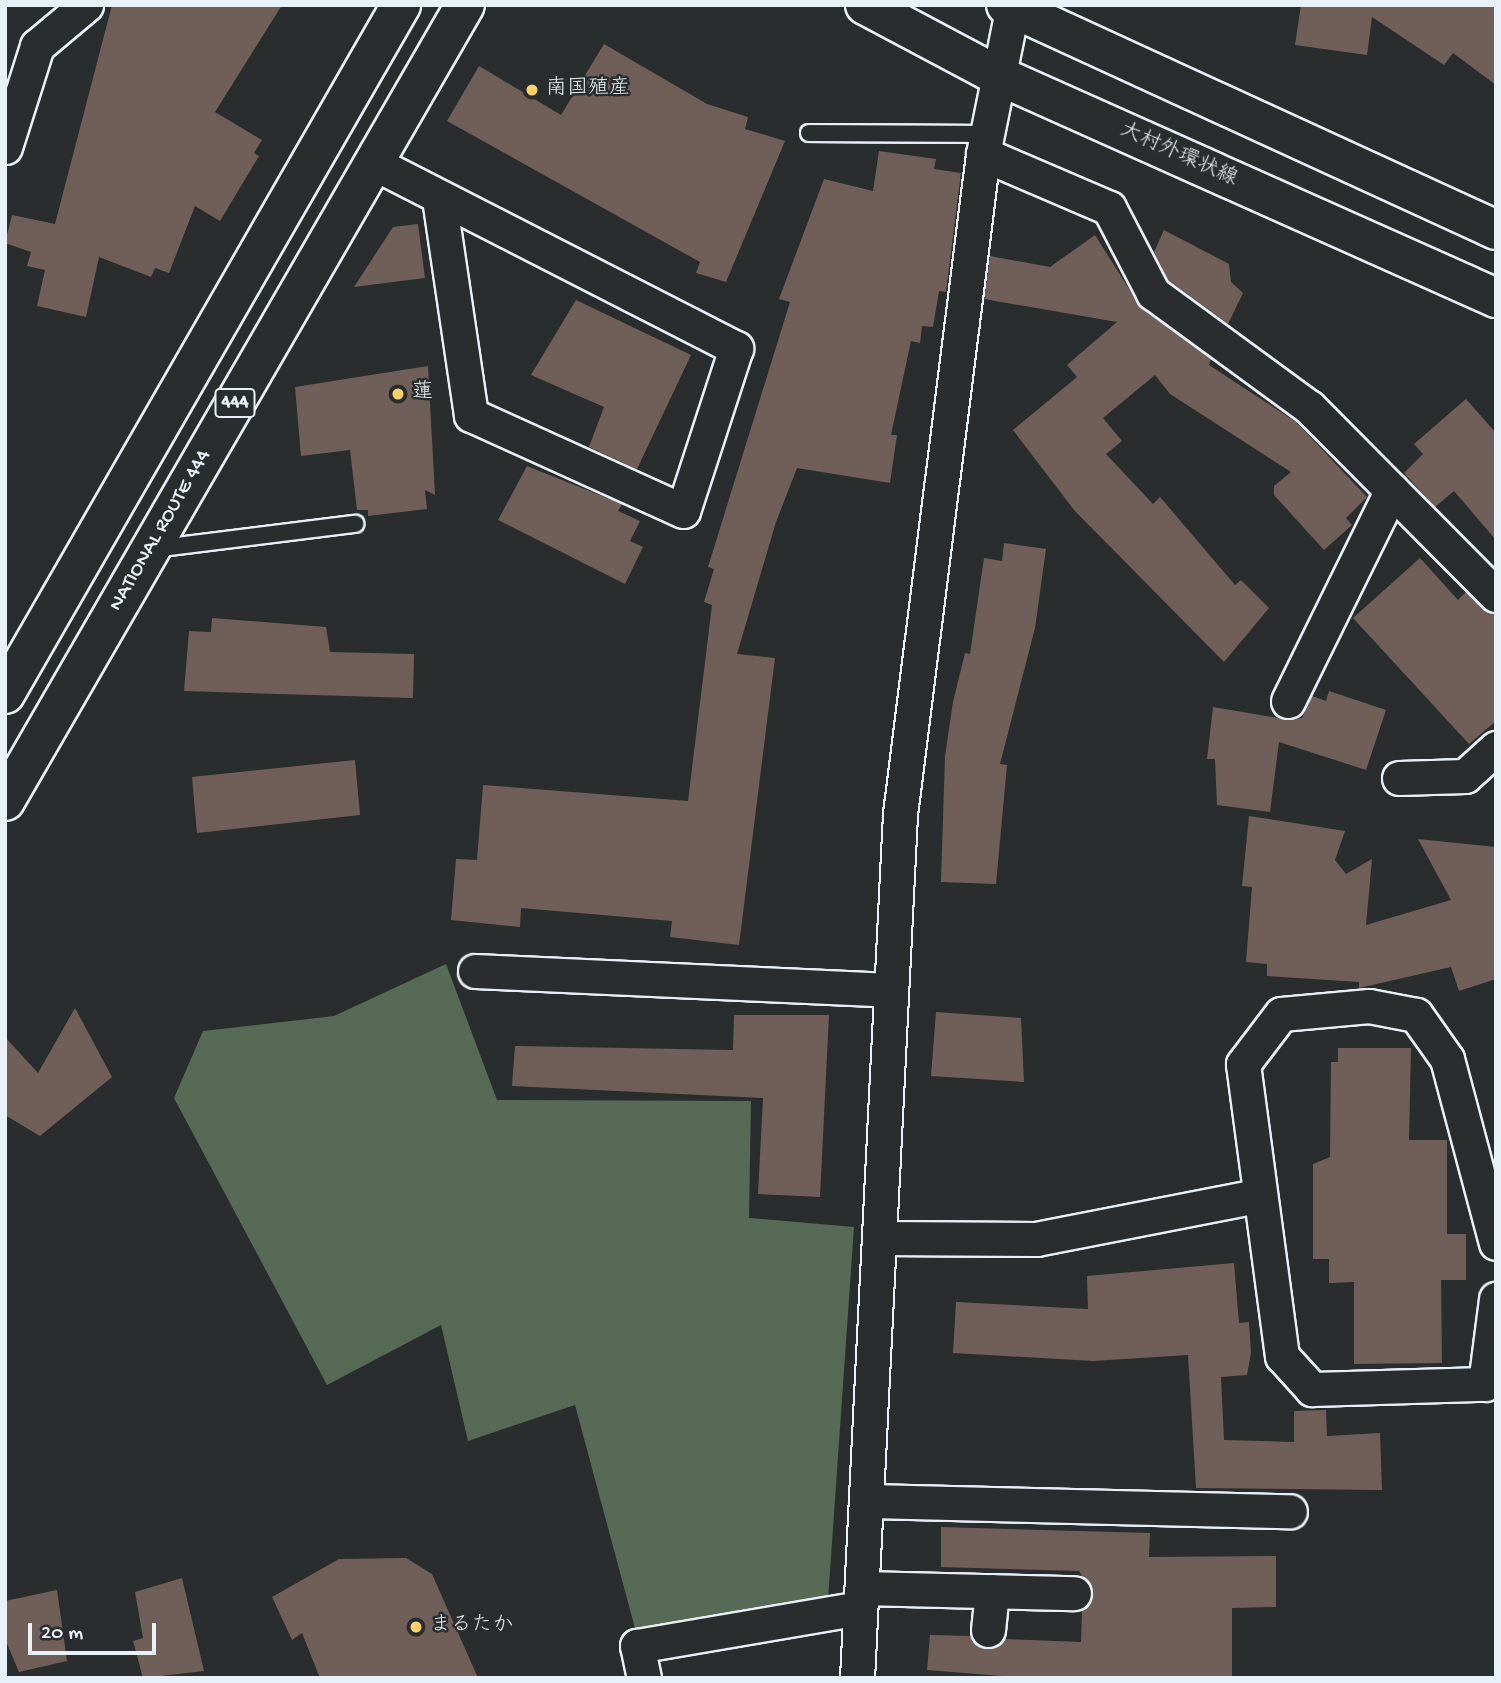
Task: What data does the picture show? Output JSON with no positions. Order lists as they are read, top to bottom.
{
  "streets": {
    "main road": ["大村外環状線", "444", "NATIONAL ROUTE 444"]
  },
  "places": ["南国殖産", "蓮", "まるたか"],
  "scale_bar": "20 m"
}
